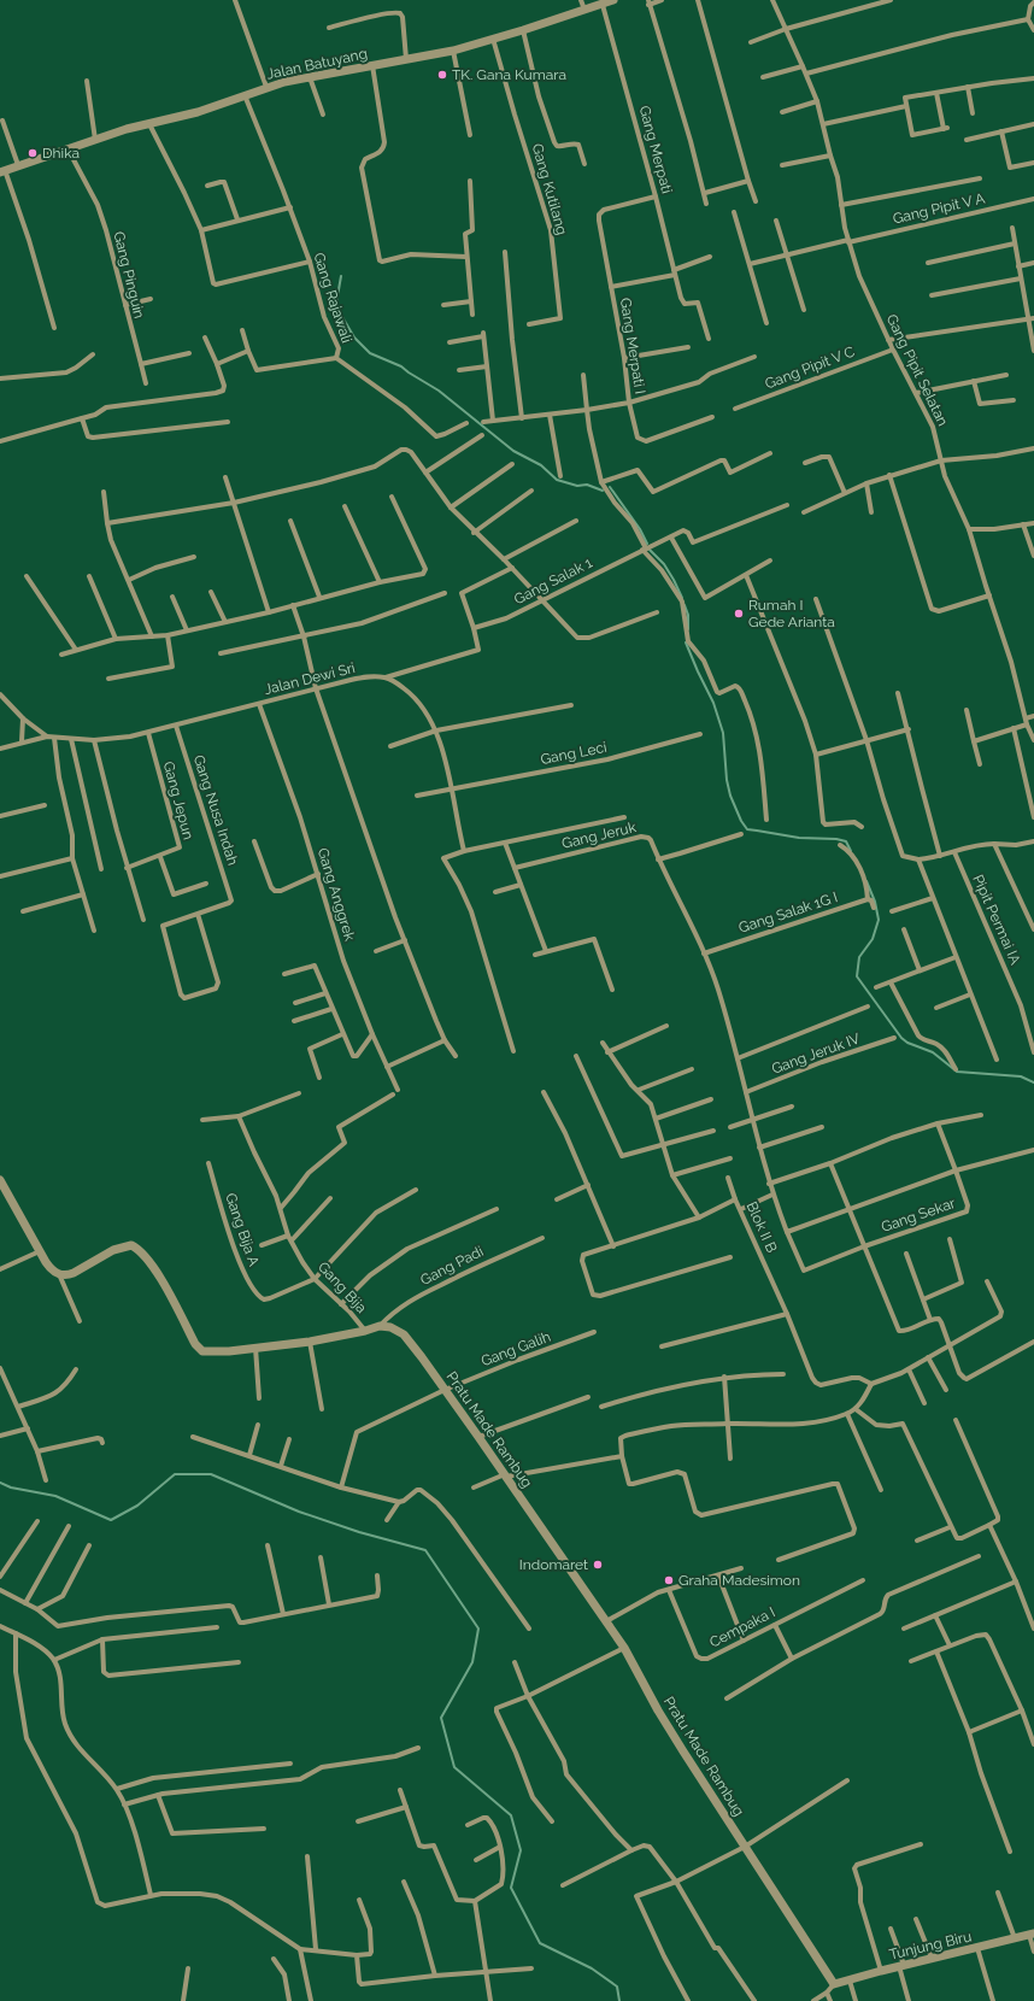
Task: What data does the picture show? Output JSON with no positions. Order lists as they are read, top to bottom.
{
  "streets": {
    "street": [
      "Jalan Batuyang",
      "Gang Merpati",
      "Gang Kutilang",
      "Gang Pipit V A",
      "Gang Pinguin",
      "Gang Rajawali",
      "Gang Merpati I",
      "Gang Pipit V C",
      "Gang Pipit Selatan",
      "Gang Salak 1",
      "Jalan Dewi Sri",
      "Gang Leci",
      "Gang Jepun",
      "Gang Nusa Indah",
      "Gang Jeruk",
      "Gang Anggrek",
      "Gang Salak 1G I",
      "Pipit Permai IA",
      "Gang Jeruk IV",
      "Gang Sekar",
      "Blok II B",
      "Gang Bija A",
      "Gang Padi",
      "Gang Bija",
      "Gang Galih",
      "Pratu Made Rambug",
      "Cempaka I",
      "Tunjung Biru"
    ]
  },
  "crossings": [
    ["Jalan Batuyang", "Gang Merpati"],
    ["Jalan Batuyang", "Gang Kutilang"],
    ["Jalan Batuyang", "Gang Pinguin"],
    ["Jalan Batuyang", "Gang Rajawali"],
    ["Gang Merpati", "Gang Merpati I"],
    ["Gang Pipit V A", "Gang Pipit Selatan"],
    ["Gang Pipit V C", "Gang Pipit Selatan"],
    ["Gang Salak 1", "Jalan Dewi Sri"],
    ["Jalan Dewi Sri", "Gang Jepun"],
    ["Jalan Dewi Sri", "Gang Nusa Indah"],
    ["Jalan Dewi Sri", "Gang Anggrek"],
    ["Gang Jeruk", "Gang Salak 1G I"],
    ["Gang Jeruk", "Gang Jeruk IV"],
    ["Gang Jeruk", "Gang Sekar"],
    ["Gang Bija A", "Gang Bija"],
    ["Gang Padi", "Pratu Made Rambug"],
    ["Gang Galih", "Pratu Made Rambug"],
    ["Pratu Made Rambug", "Tunjung Biru"]
  ],
  "places": [
    "TK. Gana Kumara",
    "Dhika",
    "Rumah I Gede Arianta",
    "Indomaret",
    "Graha Madesimon"
  ]
}
